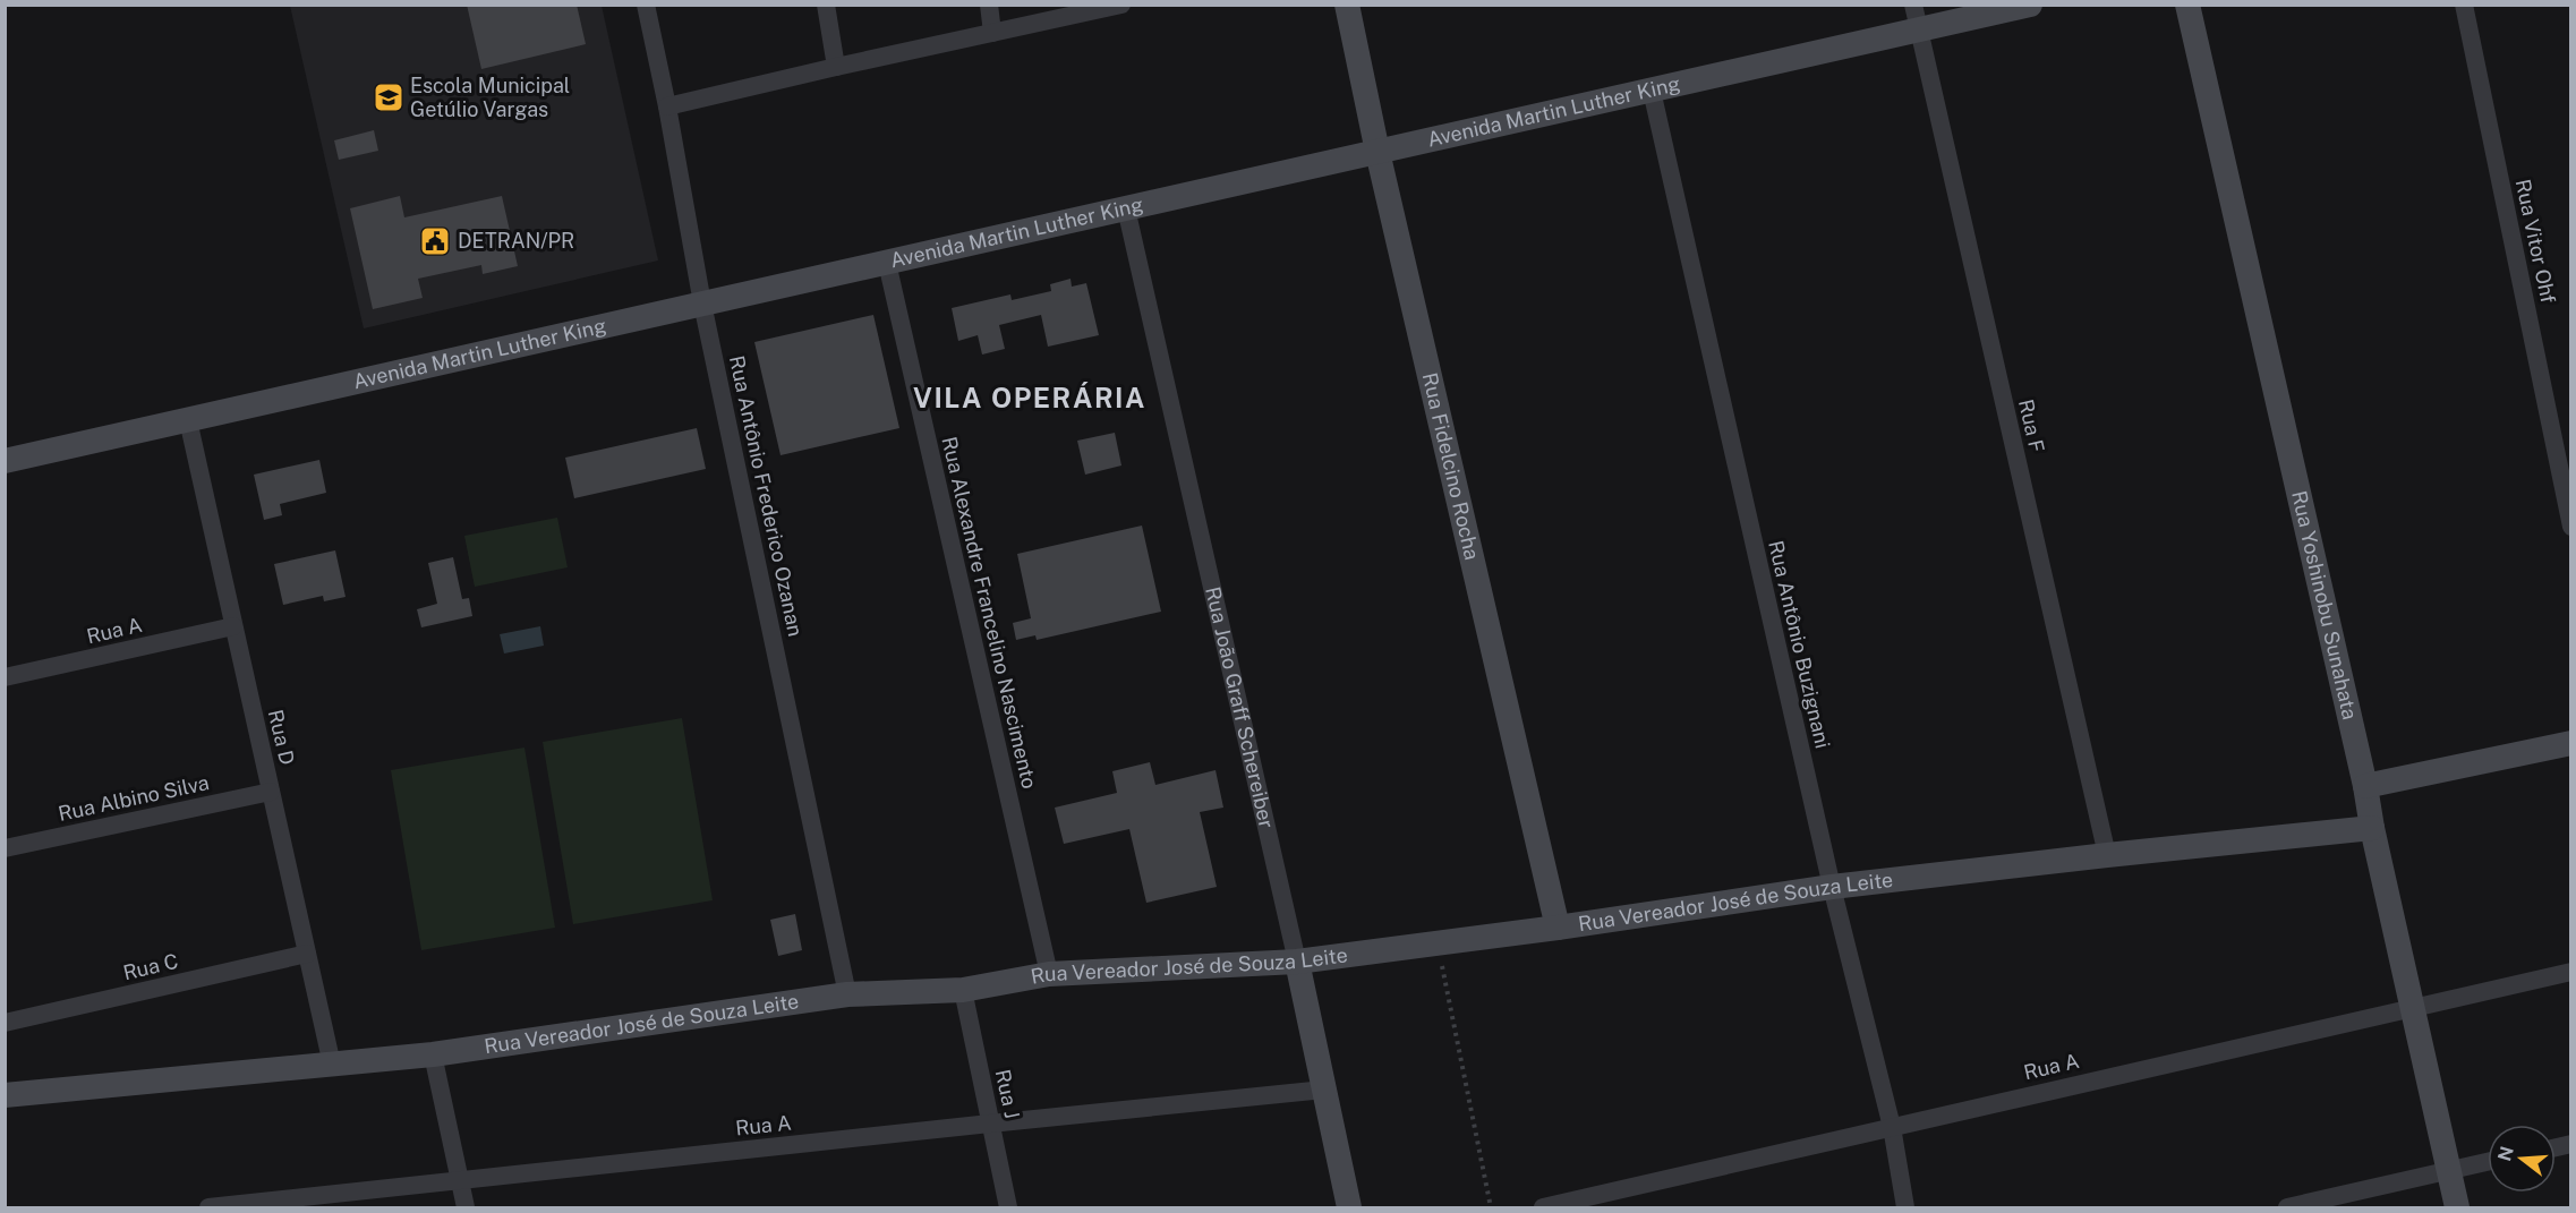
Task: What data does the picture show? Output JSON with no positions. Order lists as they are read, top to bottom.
{
  "streets": {
    "street": [
      "Avenida Martin Luther King",
      "Rua Vitor Ohf",
      "Rua F",
      "Rua Fidelcino Rocha",
      "Rua Antônio Frederico Ozanan",
      "Rua Yoshinobu Sunahata",
      "Rua Alexandre Francelino Nascimento",
      "Rua A",
      "Rua Antônio Buzignani",
      "Rua João Graff Schereiber",
      "Rua D",
      "Rua Albino Silva",
      "Rua Vereador José de Souza Leite",
      "Rua C",
      "Rua J"
    ]
  },
  "crossings": [
    ["Avenida Martin Luther King", "Rua F"],
    ["Avenida Martin Luther King", "Rua Fidelcino Rocha"],
    ["Avenida Martin Luther King", "Rua Antônio Frederico Ozanan"],
    ["Avenida Martin Luther King", "Rua Alexandre Francelino Nascimento"],
    ["Avenida Martin Luther King", "Rua Antônio Buzignani"],
    ["Avenida Martin Luther King", "Rua João Graff Schereiber"],
    ["Avenida Martin Luther King", "Rua D"],
    ["Rua F", "Rua Vereador José de Souza Leite"],
    ["Rua Fidelcino Rocha", "Rua Vereador José de Souza Leite"],
    ["Rua Antônio Frederico Ozanan", "Rua Vereador José de Souza Leite"],
    ["Rua Yoshinobu Sunahata", "Rua A"],
    ["Rua Yoshinobu Sunahata", "Rua Vereador José de Souza Leite"],
    ["Rua Alexandre Francelino Nascimento", "Rua Vereador José de Souza Leite"],
    ["Rua A", "Rua Antônio Buzignani"],
    ["Rua A", "Rua João Graff Schereiber"],
    ["Rua A", "Rua D"],
    ["Rua A", "Rua J"],
    ["Rua Antônio Buzignani", "Rua Vereador José de Souza Leite"],
    ["Rua João Graff Schereiber", "Rua Vereador José de Souza Leite"],
    ["Rua D", "Rua Albino Silva"],
    ["Rua D", "Rua Vereador José de Souza Leite"],
    ["Rua D", "Rua C"],
    ["Rua Vereador José de Souza Leite", "Rua J"]
  ],
  "districts": ["VILA OPERÁRIA"],
  "places": {
    "school or university": ["Escola Municipal Getúlio Vargas"],
    "public building": ["DETRAN/PR"]
  },
  "north": "left"
}
